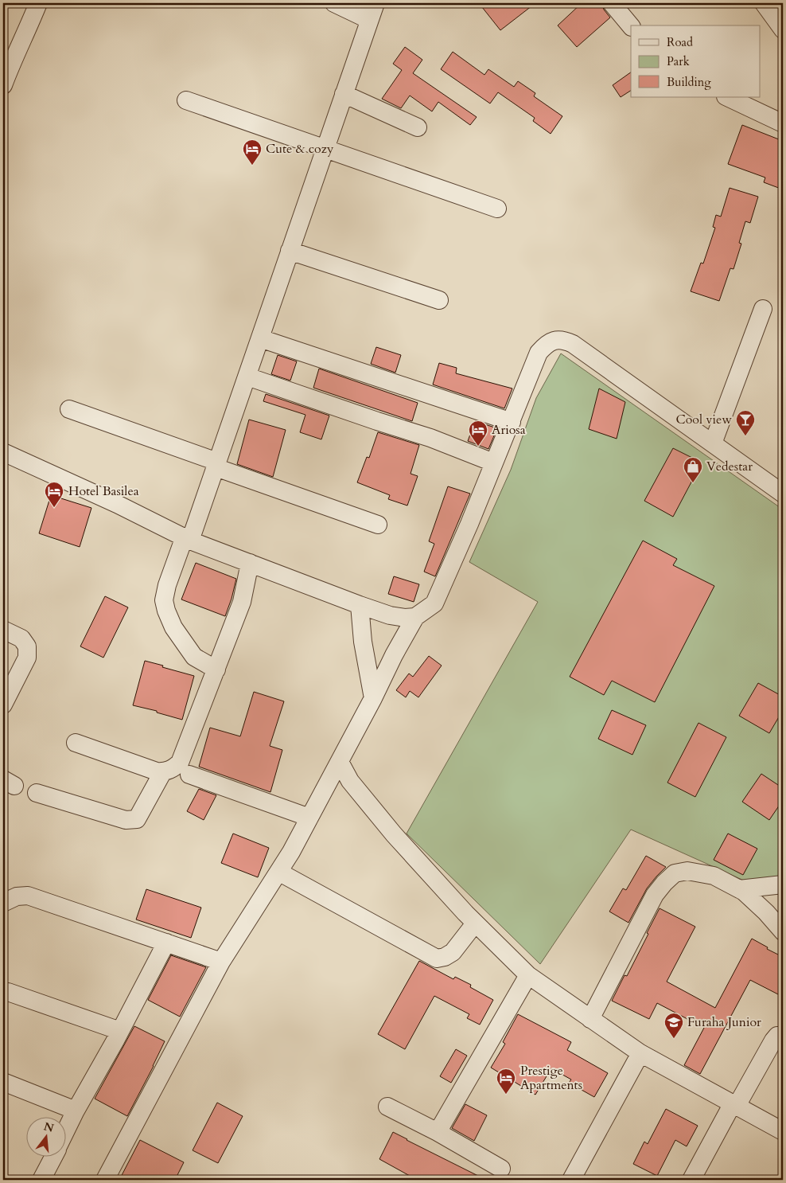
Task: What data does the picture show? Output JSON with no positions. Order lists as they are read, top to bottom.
{
  "places": {
    "hotel": [
      "Cute & cozy",
      "Ariosa",
      "Hotel Basilea",
      "Prestige Apartments"
    ],
    "bar": ["Cool view"],
    "shop": ["Vedestar"],
    "school or university": ["Furaha Junior"]
  },
  "legend": ["Road", "Park", "Building"],
  "north": "top"
}
